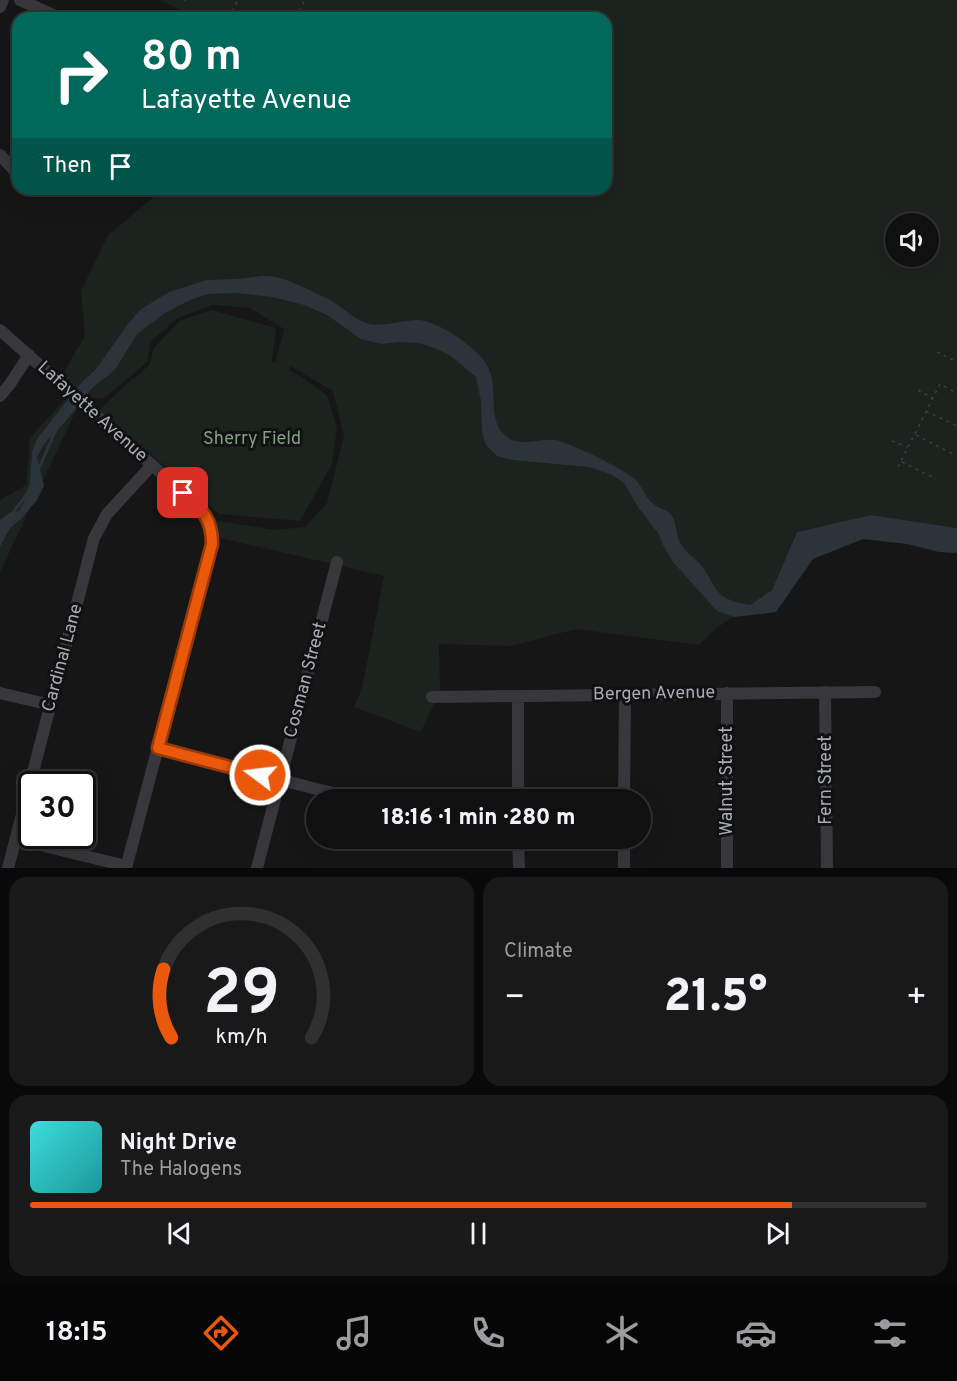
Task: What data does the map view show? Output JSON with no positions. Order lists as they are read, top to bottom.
{
  "streets": {
    "street": [
      "Lafayette Avenue",
      "Cardinal Lane",
      "Cosman Street",
      "Bergen Avenue",
      "Fern Street",
      "Walnut Street"
    ]
  },
  "crossings": [
    ["Lafayette Avenue", "Cardinal Lane"],
    ["Bergen Avenue", "Fern Street"],
    ["Bergen Avenue", "Walnut Street"]
  ],
  "parks": ["Sherry Field"],
  "page": {
    "turn": ["80 m", "Lafayette Avenue"],
    "then": "Then",
    "limit": "30",
    "trip": "18:16 · 1 min · 280 m",
    "tile": "Climate",
    "heat": ["−", "21.5°", "+"],
    "song": ["Night Drive", "The Halogens"],
    "tabs": "18:15",
    "gauge": ["29", "km/h"]
  }
}
